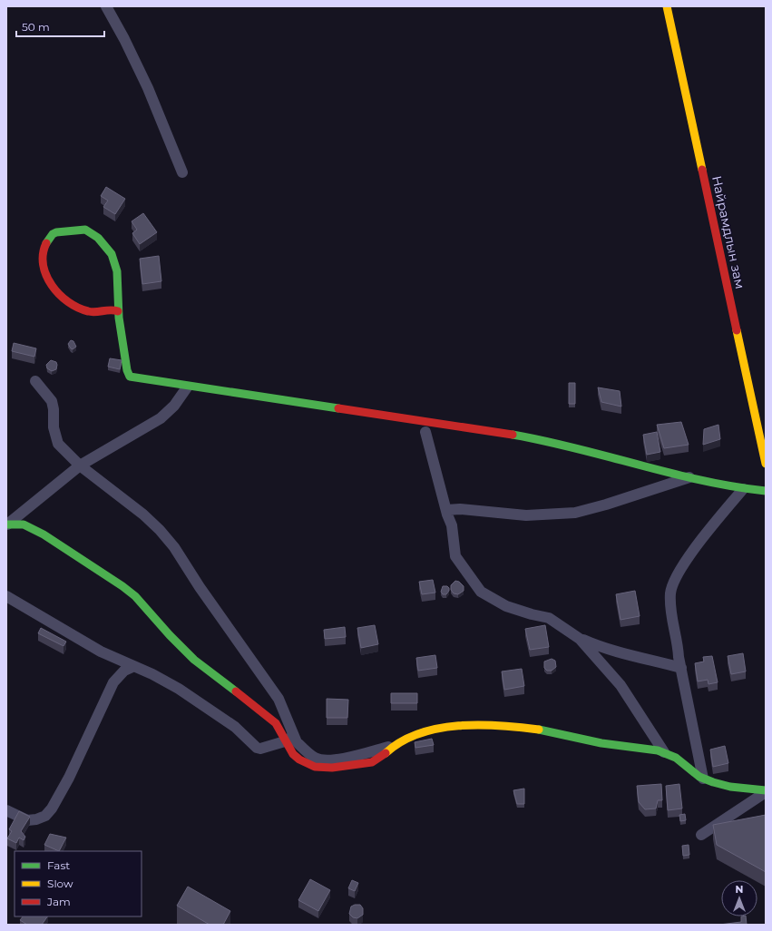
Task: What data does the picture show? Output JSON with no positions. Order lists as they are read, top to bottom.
{
  "streets": {
    "street": ["Найрамдлын зам"]
  },
  "legend": ["Fast", "Slow", "Jam"],
  "scale_bar": "50 m",
  "north": "top"
}
